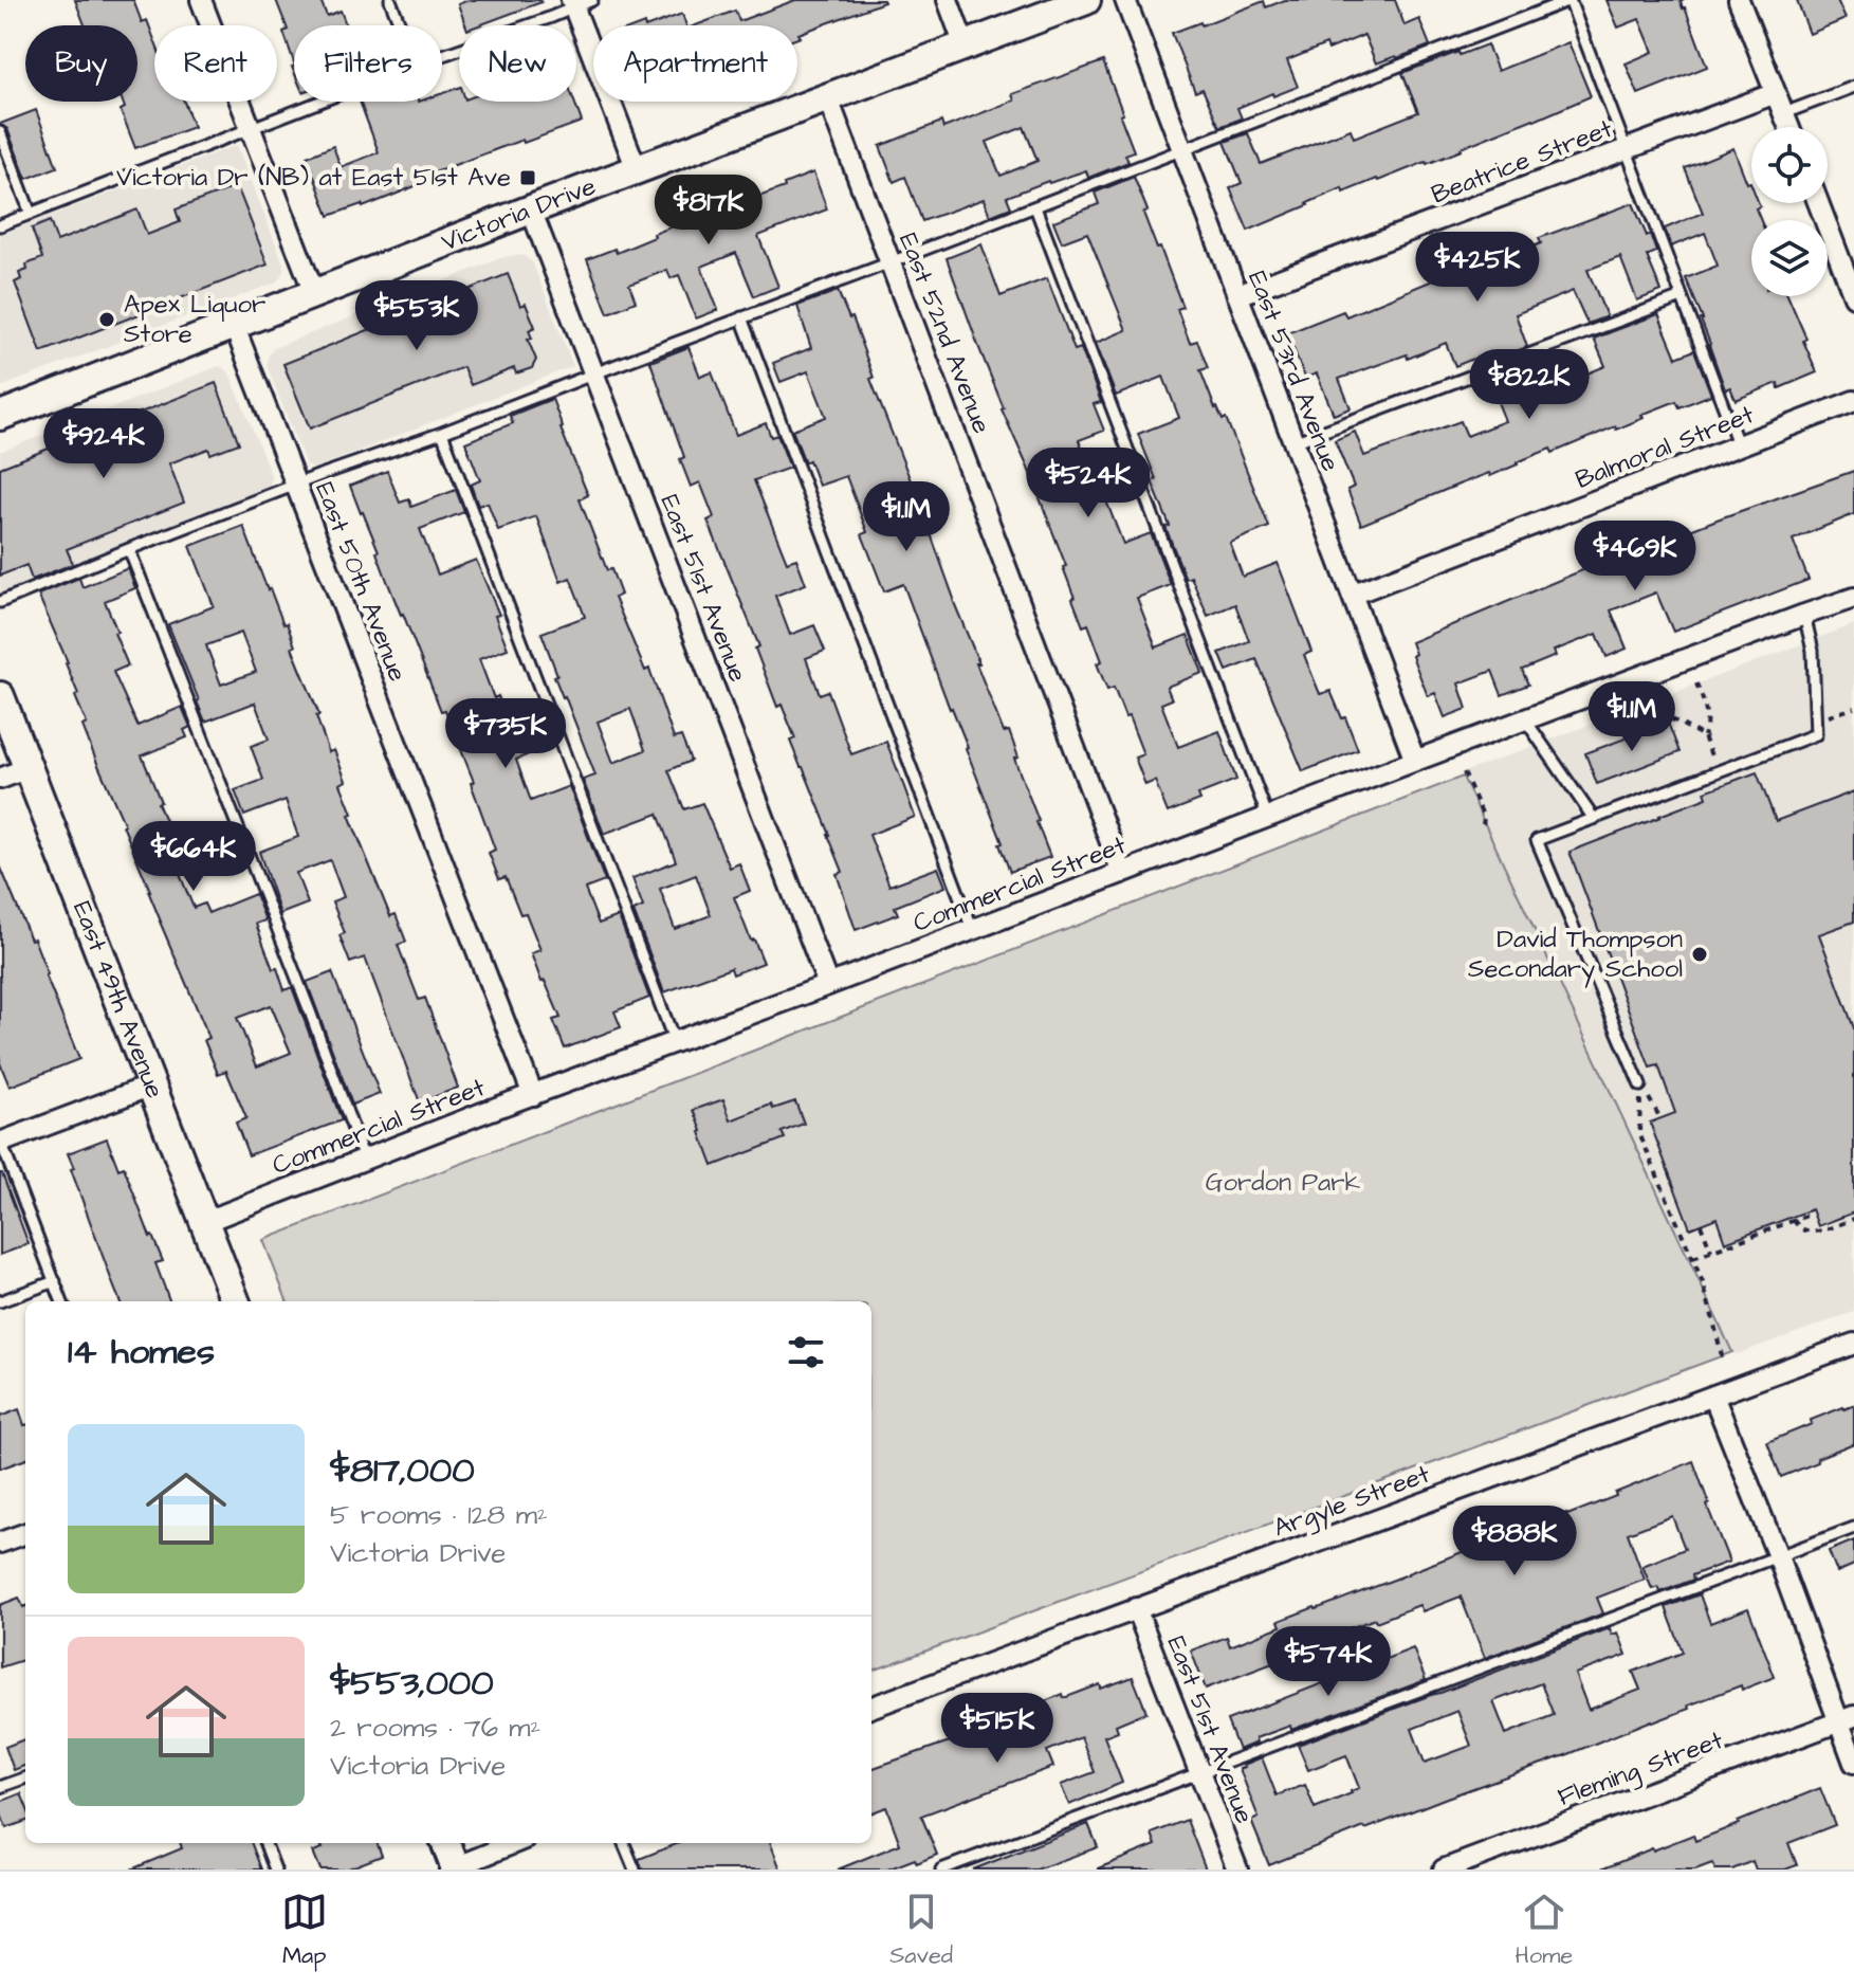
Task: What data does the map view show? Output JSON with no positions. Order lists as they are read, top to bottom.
{
  "streets": {
    "street": [
      "Beatrice Street",
      "Victoria Drive",
      "East 52nd Avenue",
      "East 53rd Avenue",
      "Balmoral Street",
      "East 50th Avenue",
      "East 51st Avenue",
      "Commercial Street",
      "East 49th Avenue",
      "Argyle Street",
      "Fleming Street"
    ]
  },
  "crossings": [
    ["Beatrice Street", "East 53rd Avenue"],
    ["Victoria Drive", "East 52nd Avenue"],
    ["Victoria Drive", "East 50th Avenue"],
    ["Victoria Drive", "East 51st Avenue"],
    ["East 52nd Avenue", "Commercial Street"],
    ["East 53rd Avenue", "Balmoral Street"],
    ["East 53rd Avenue", "Commercial Street"],
    ["East 50th Avenue", "Commercial Street"],
    ["East 51st Avenue", "Commercial Street"],
    ["East 51st Avenue", "Argyle Street"],
    ["Commercial Street", "East 49th Avenue"]
  ],
  "parks": ["Gordon Park"],
  "places": {
    "transit": ["Victoria Dr (NB) at East 51st Ave"],
    "other": ["Apex Liquor Store", "David Thompson Secondary School"]
  },
  "page": {
    "chip": [
      "Buy",
      "Rent",
      "Filters",
      "New",
      "Apartment"
    ],
    "price": [
      "$817K",
      "$425K",
      "$553K",
      "$822K",
      "$924K",
      "$524K",
      "$1.1M",
      "$469K",
      "$1.1M",
      "$735K",
      "$664K",
      "$888K",
      "$574K",
      "$515K"
    ],
    "heading": "14 homes",
    "list": [
      {
        "name": "$817,000",
        "note": "5 rooms · 128 m² · Victoria Drive"
      },
      {
        "name": "$553,000",
        "note": "2 rooms · 76 m² · Victoria Drive"
      }
    ],
    "tabs": ["Map", "Saved", "Home"]
  }
}
